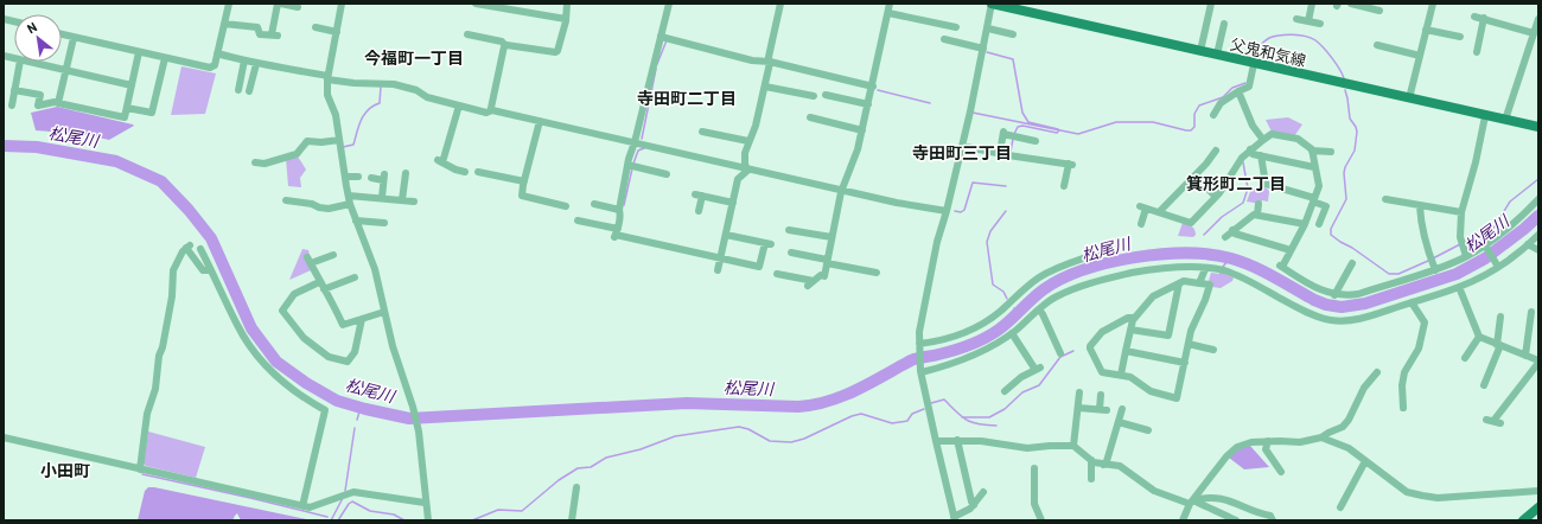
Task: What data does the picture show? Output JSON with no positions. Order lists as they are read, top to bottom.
{
  "streets": {
    "main road": ["父鬼和気線"]
  },
  "districts": [
    "今福町一丁目",
    "寺田町二丁目",
    "寺田町三丁目",
    "箕形町二丁目",
    "小田町"
  ],
  "water": ["松尾川"],
  "north": "top left"
}
